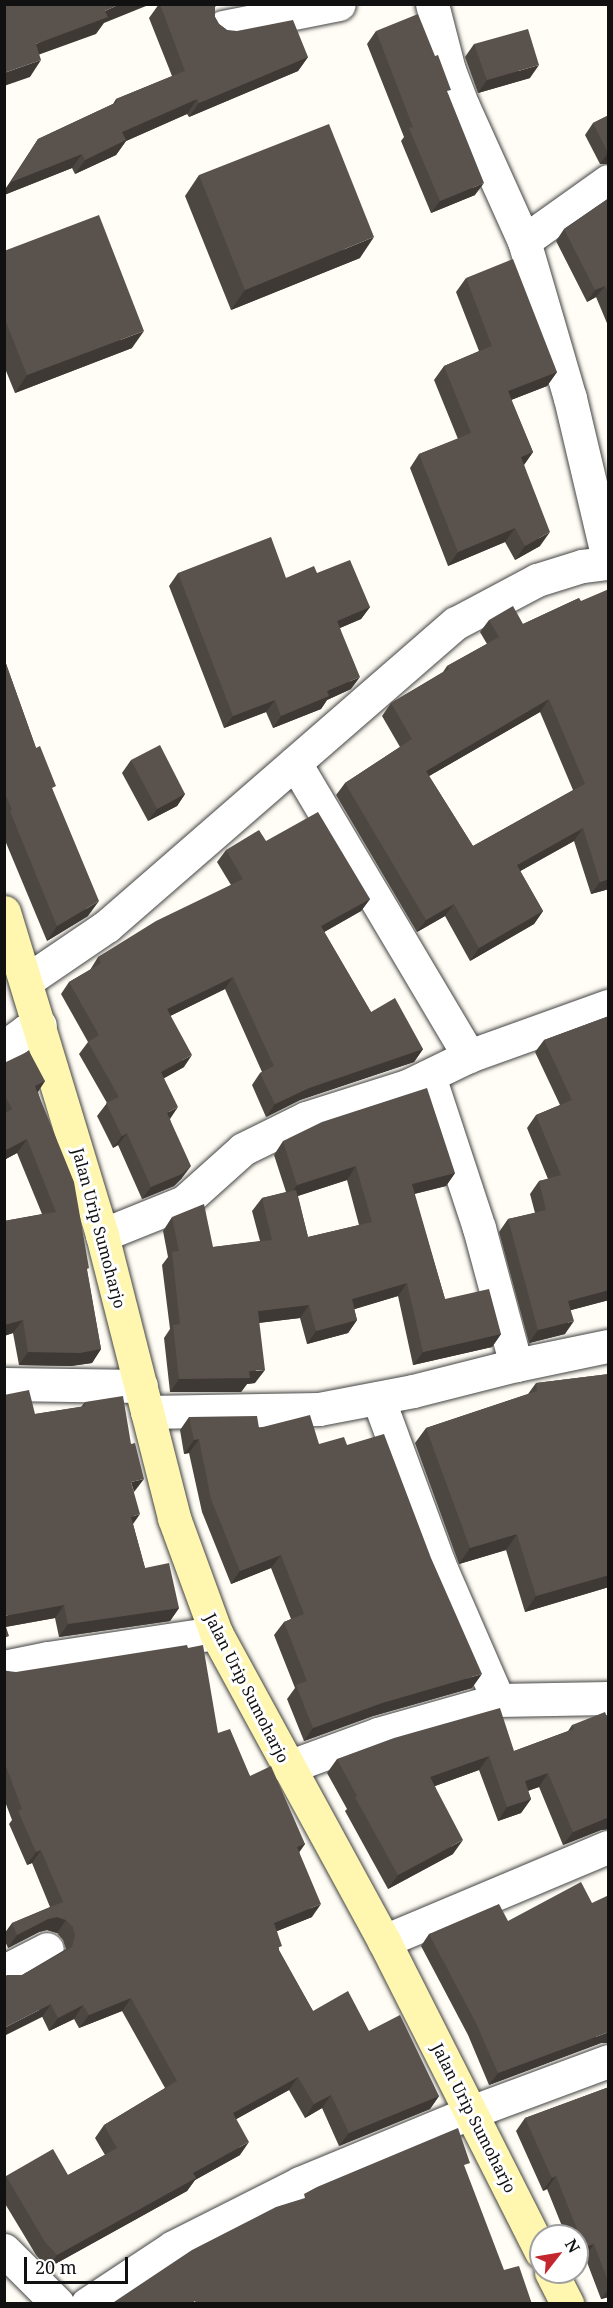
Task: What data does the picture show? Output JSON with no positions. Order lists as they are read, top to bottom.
{
  "streets": {
    "main road": ["Jalan Urip Sumoharjo"]
  },
  "scale_bar": "20 m",
  "north": "top right"
}
